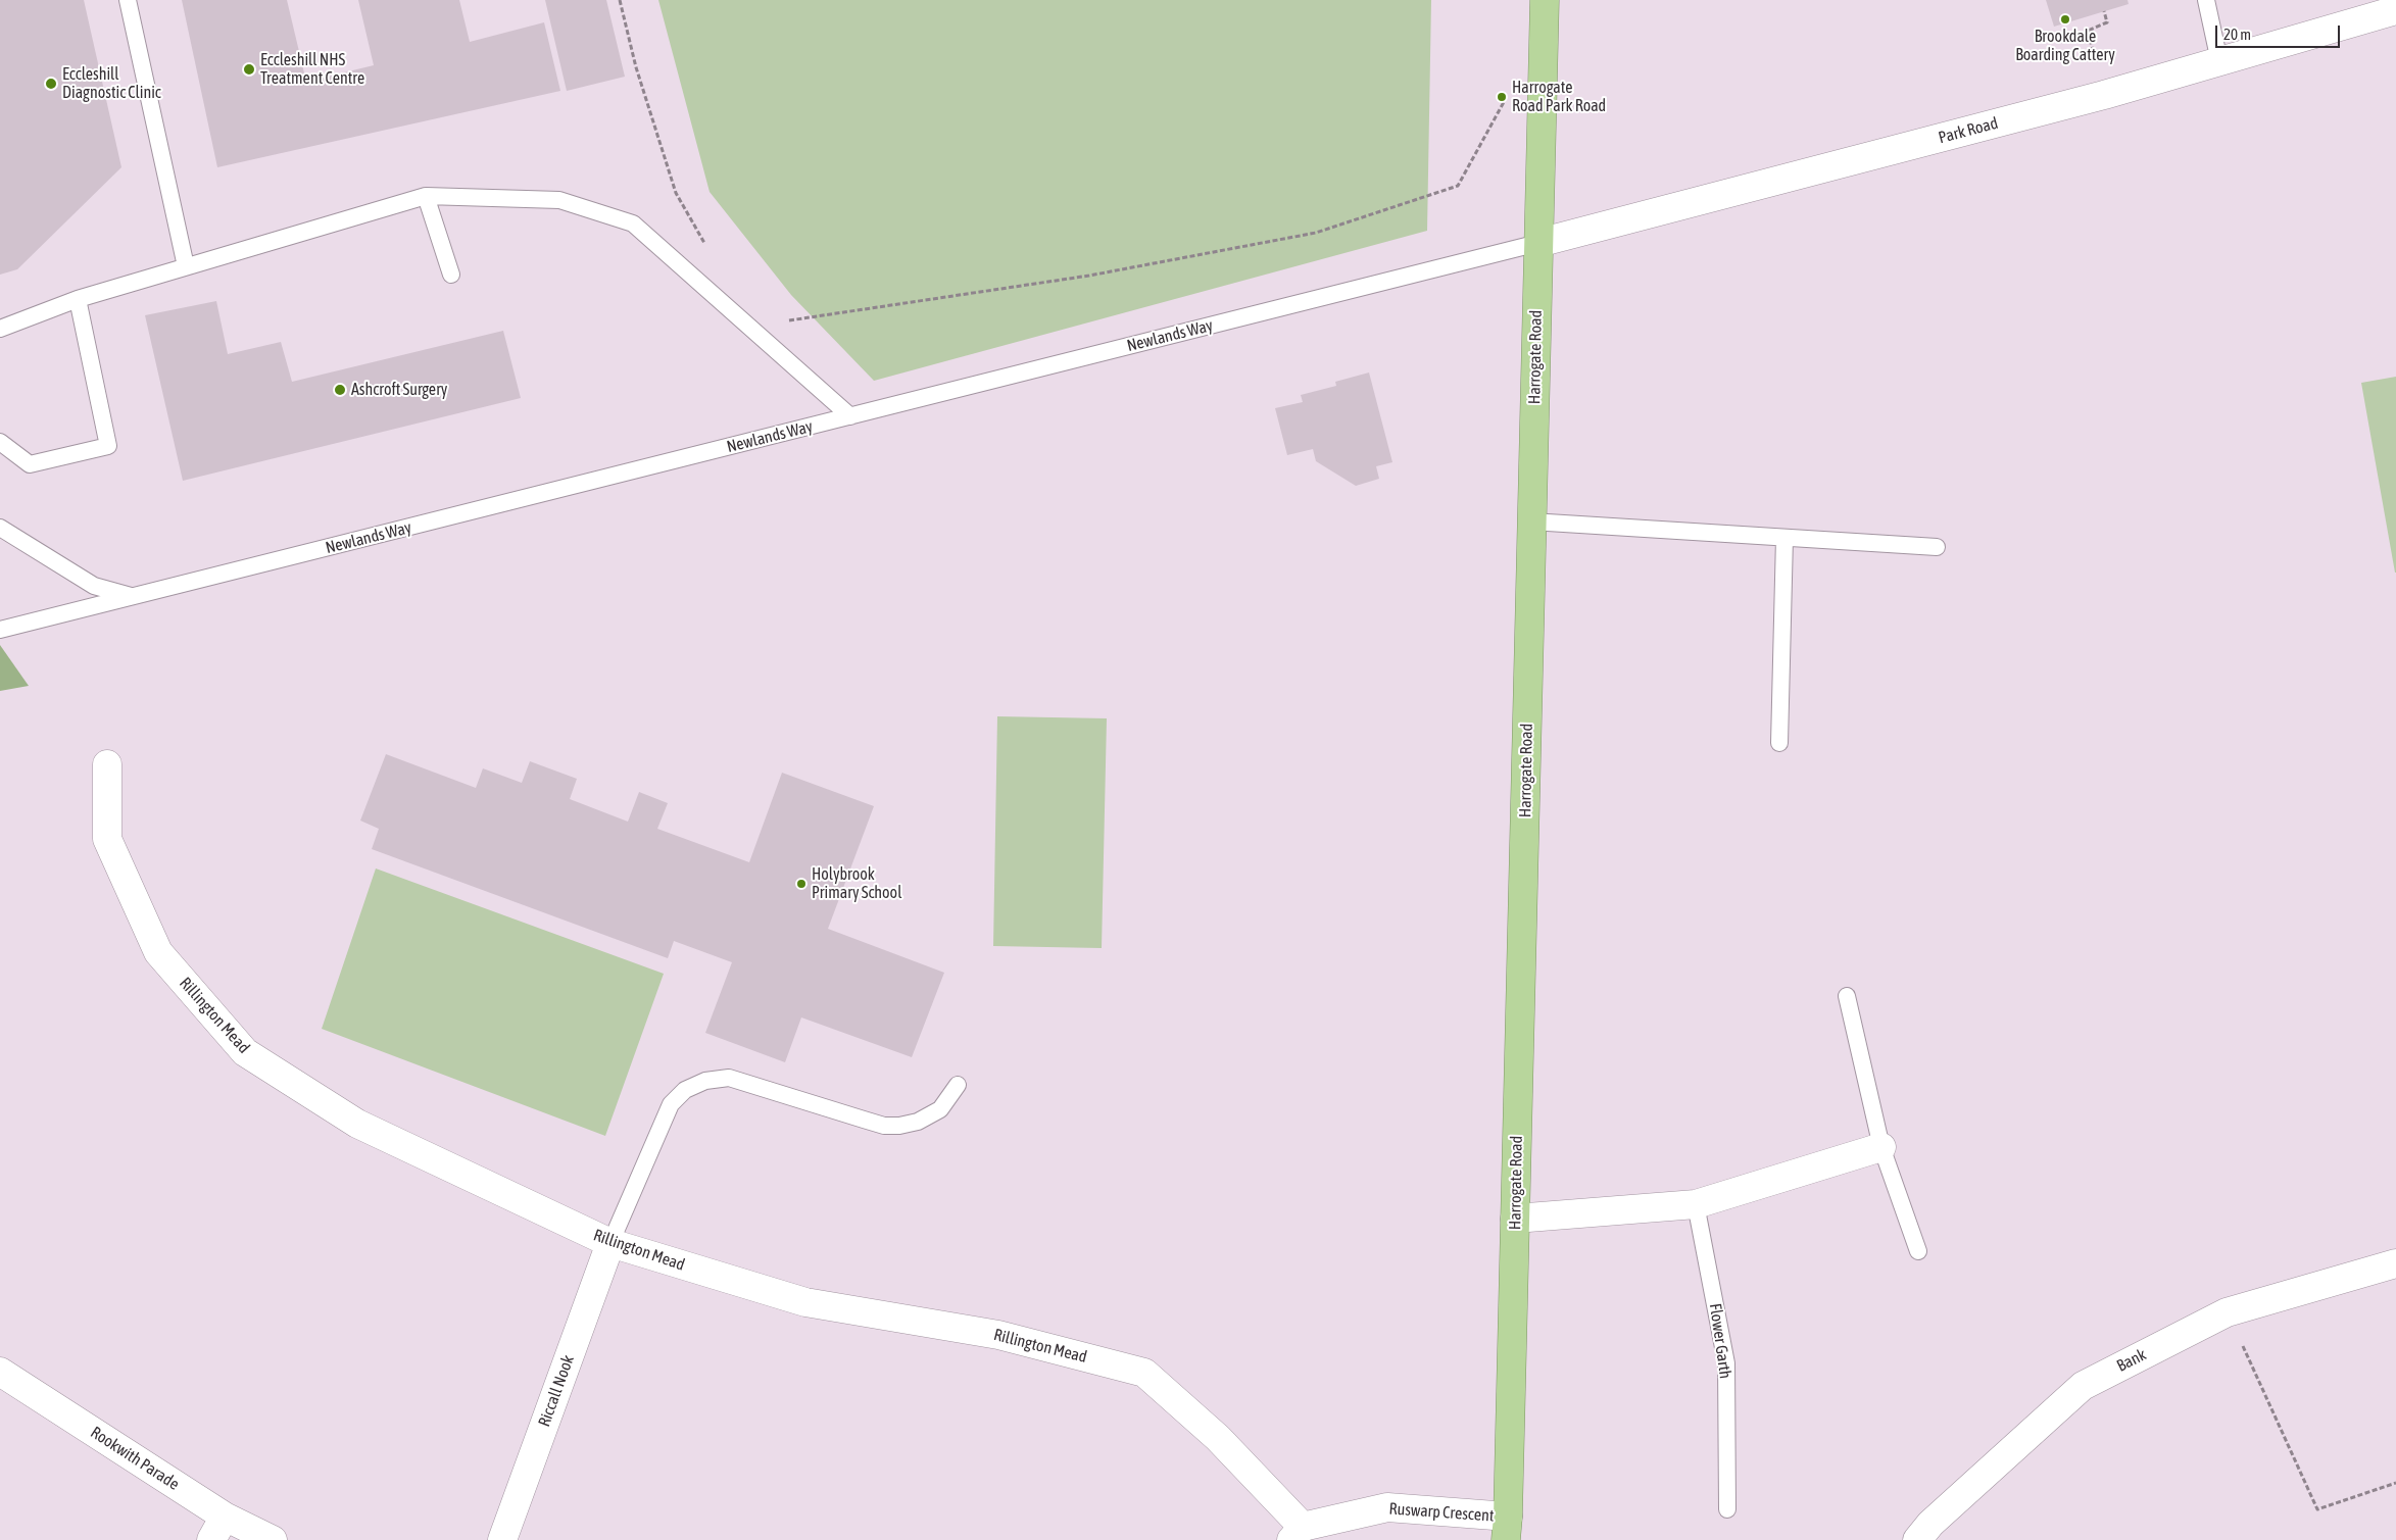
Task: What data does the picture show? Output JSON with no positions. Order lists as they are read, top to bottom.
{
  "streets": {
    "highway": ["Harrogate Road"],
    "street": [
      "Park Road",
      "Rillington Mead",
      "Bank",
      "Riccall Nook",
      "Rookwith Parade",
      "Ruswarp Crescent"
    ],
    "lane": ["Newlands Way", "Flower Garth"]
  },
  "crossings": [
    ["Park Road", "Newlands Way"],
    ["Park Road", "Harrogate Road"],
    ["Newlands Way", "Harrogate Road"],
    ["Harrogate Road", "Ruswarp Crescent"],
    ["Rillington Mead", "Riccall Nook"],
    ["Rillington Mead", "Ruswarp Crescent"]
  ],
  "places": [
    "Brookdale Boarding Cattery",
    "Eccleshill NHS Treatment Centre",
    "Eccleshill Diagnostic Clinic",
    "Harrogate Road Park Road",
    "Ashcroft Surgery",
    "Holybrook Primary School"
  ],
  "scale_bar": "20 m"
}
